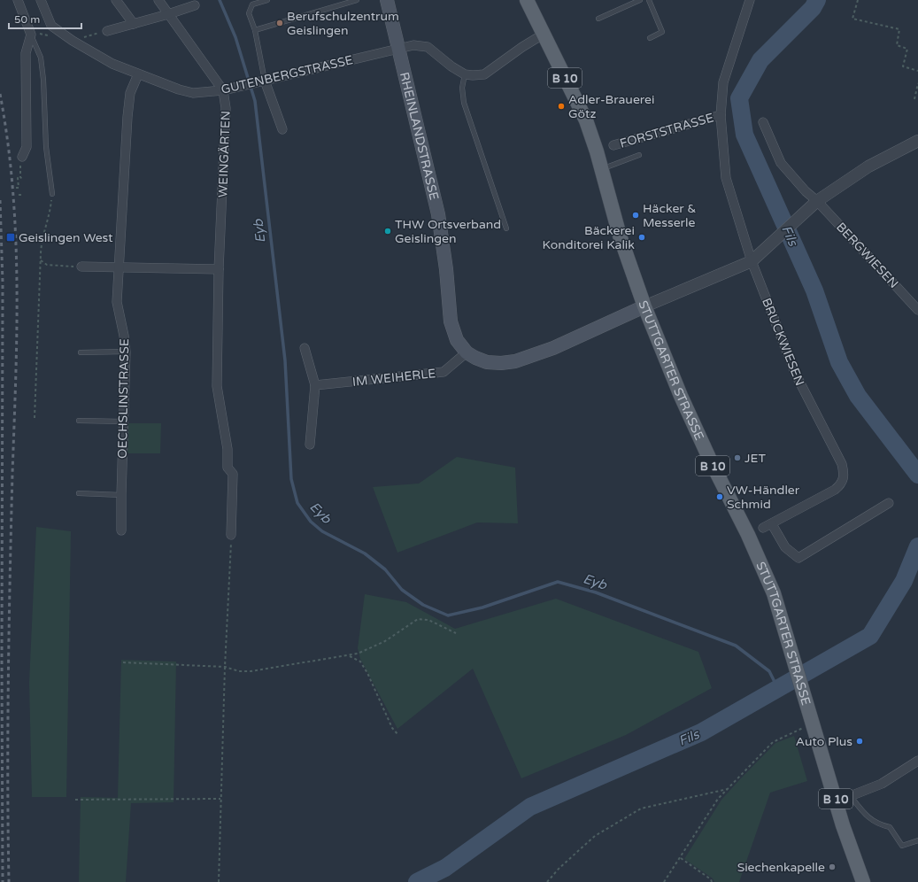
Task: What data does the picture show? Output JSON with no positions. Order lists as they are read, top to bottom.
{
  "streets": {
    "main road": ["B 10", "RHEINLANDSTRASSE", "STUTTGARTER STRASSE"],
    "street": [
      "GUTENBERGSTRASSE",
      "FORSTSTRASSE",
      "WEINGÄRTEN",
      "BERGWIESEN",
      "BRUCKWIESEN",
      "IM WEIHERLE",
      "OECHSLINSTRASSE"
    ]
  },
  "crossings": [
    ["GUTENBERGSTRASSE", "RHEINLANDSTRASSE"],
    ["GUTENBERGSTRASSE", "WEINGÄRTEN"],
    ["GUTENBERGSTRASSE", "OECHSLINSTRASSE"],
    ["FORSTSTRASSE", "BRUCKWIESEN"],
    ["RHEINLANDSTRASSE", "STUTTGARTER STRASSE"],
    ["RHEINLANDSTRASSE", "IM WEIHERLE"]
  ],
  "water": ["Eyb", "Fils"],
  "places": {
    "other": [
      "Berufschulzentrum Geislingen",
      "Adler-Brauerei Götz",
      "Häcker & Messerle",
      "THW Ortsverband Geislingen",
      "Bäckerei Konditorei Kalik",
      "JET",
      "VW-Händler Schmid",
      "Auto Plus",
      "Siechenkapelle"
    ],
    "transit": ["Geislingen West"]
  },
  "scale_bar": "50 m"
}
